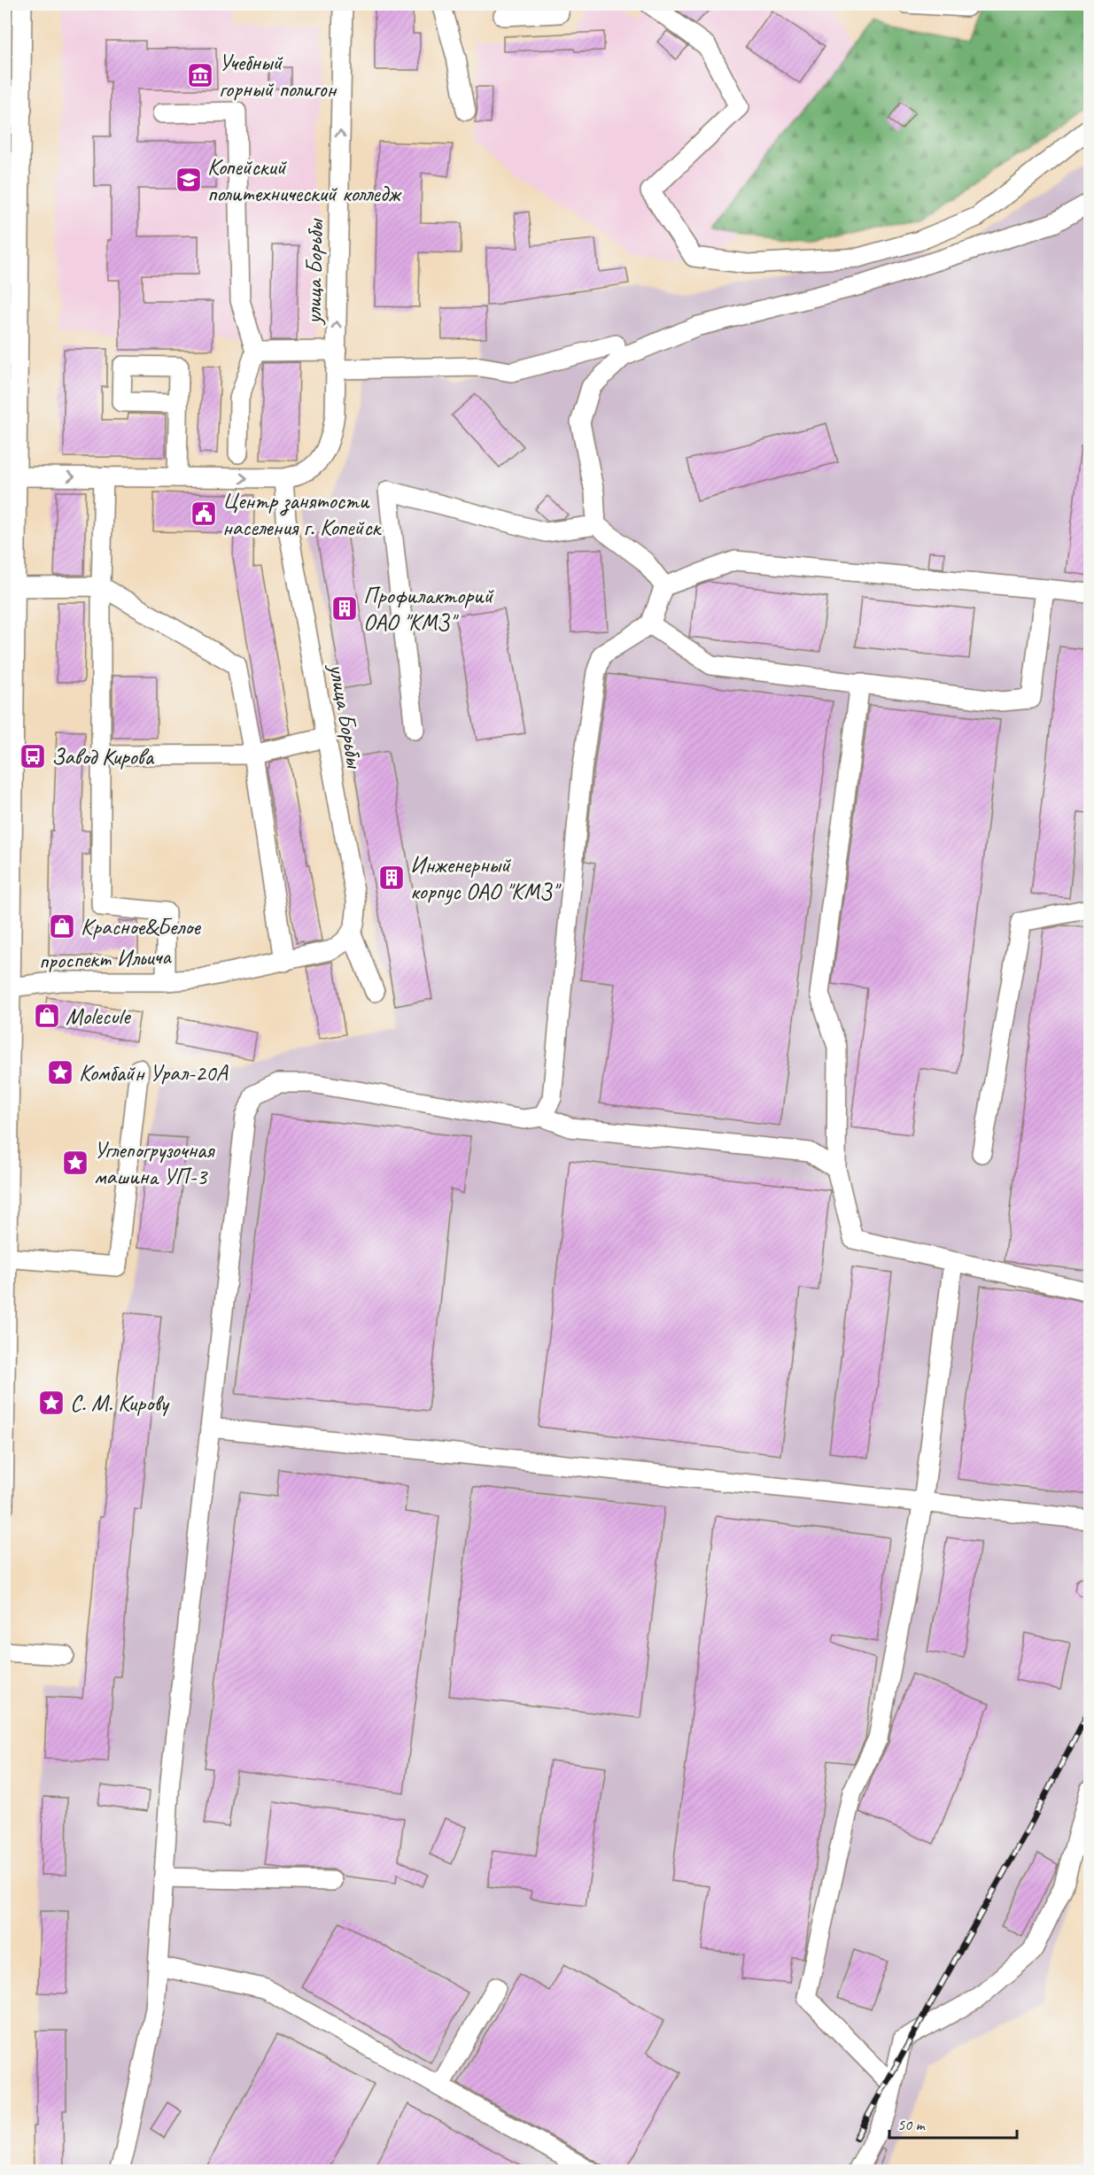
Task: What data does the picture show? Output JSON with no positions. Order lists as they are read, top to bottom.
{
  "streets": {
    "street": ["улица Борьбы", "проспект Ильича"]
  },
  "crossings": [
    ["улица Борьбы", "проспект Ильича"]
  ],
  "places": {
    "museum": ["Учебный горный полигон"],
    "school or university": ["Копейский политехнический колледж"],
    "public building": ["Центр занятости населения г. Копейск"],
    "building": ["Профилакторий ОАО \"КМЗ\"", "Инженерный корпус ОАО \"КМЗ\""],
    "bus stop": ["Завод Кирова"],
    "shop": ["Красное&Белое", "Molecule"],
    "place": ["Комбайн Урал-20А", "Углепогрузочная машина УП-3", "С. М. Кирову"]
  },
  "scale_bar": "50 m"
}
